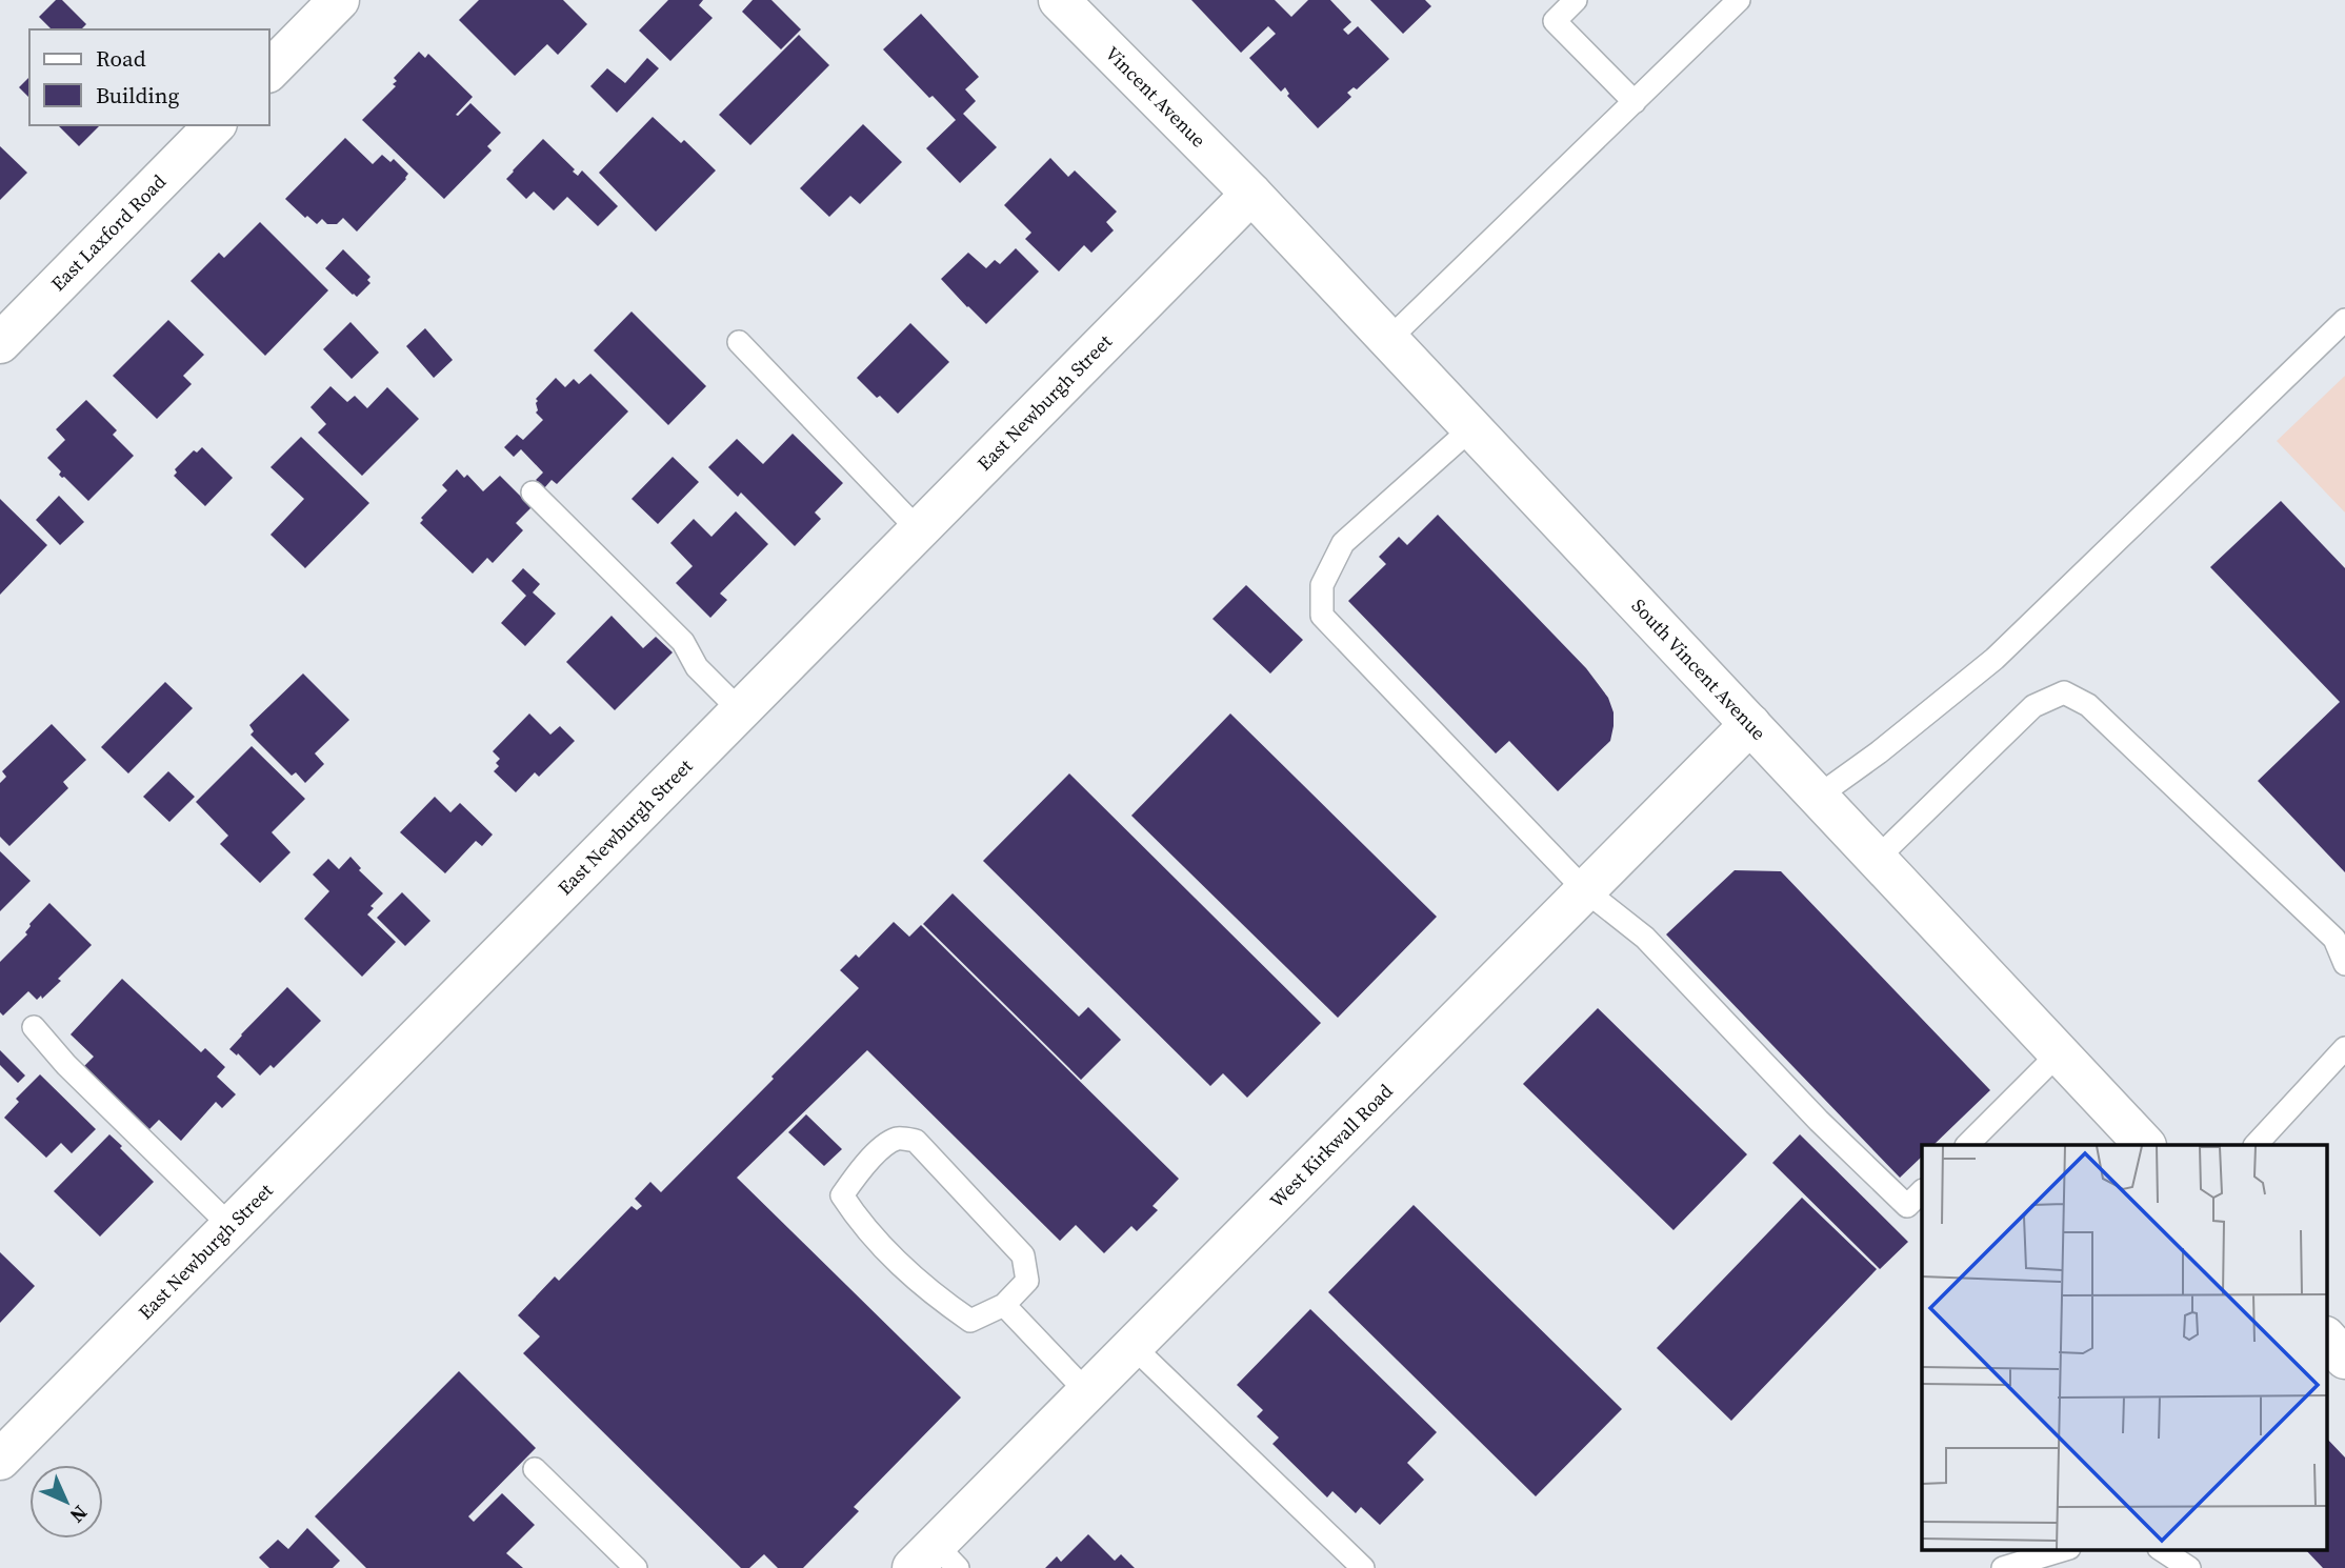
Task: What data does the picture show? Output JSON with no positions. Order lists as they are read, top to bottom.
{
  "streets": {
    "street": [
      "Vincent Avenue",
      "East Laxford Road",
      "East Newburgh Street",
      "South Vincent Avenue",
      "West Kirkwall Road"
    ]
  },
  "crossings": [
    ["Vincent Avenue", "East Newburgh Street"],
    ["Vincent Avenue", "South Vincent Avenue"],
    ["East Newburgh Street", "South Vincent Avenue"],
    ["South Vincent Avenue", "West Kirkwall Road"]
  ],
  "legend": ["Road", "Building"],
  "north": "bottom right"
}
